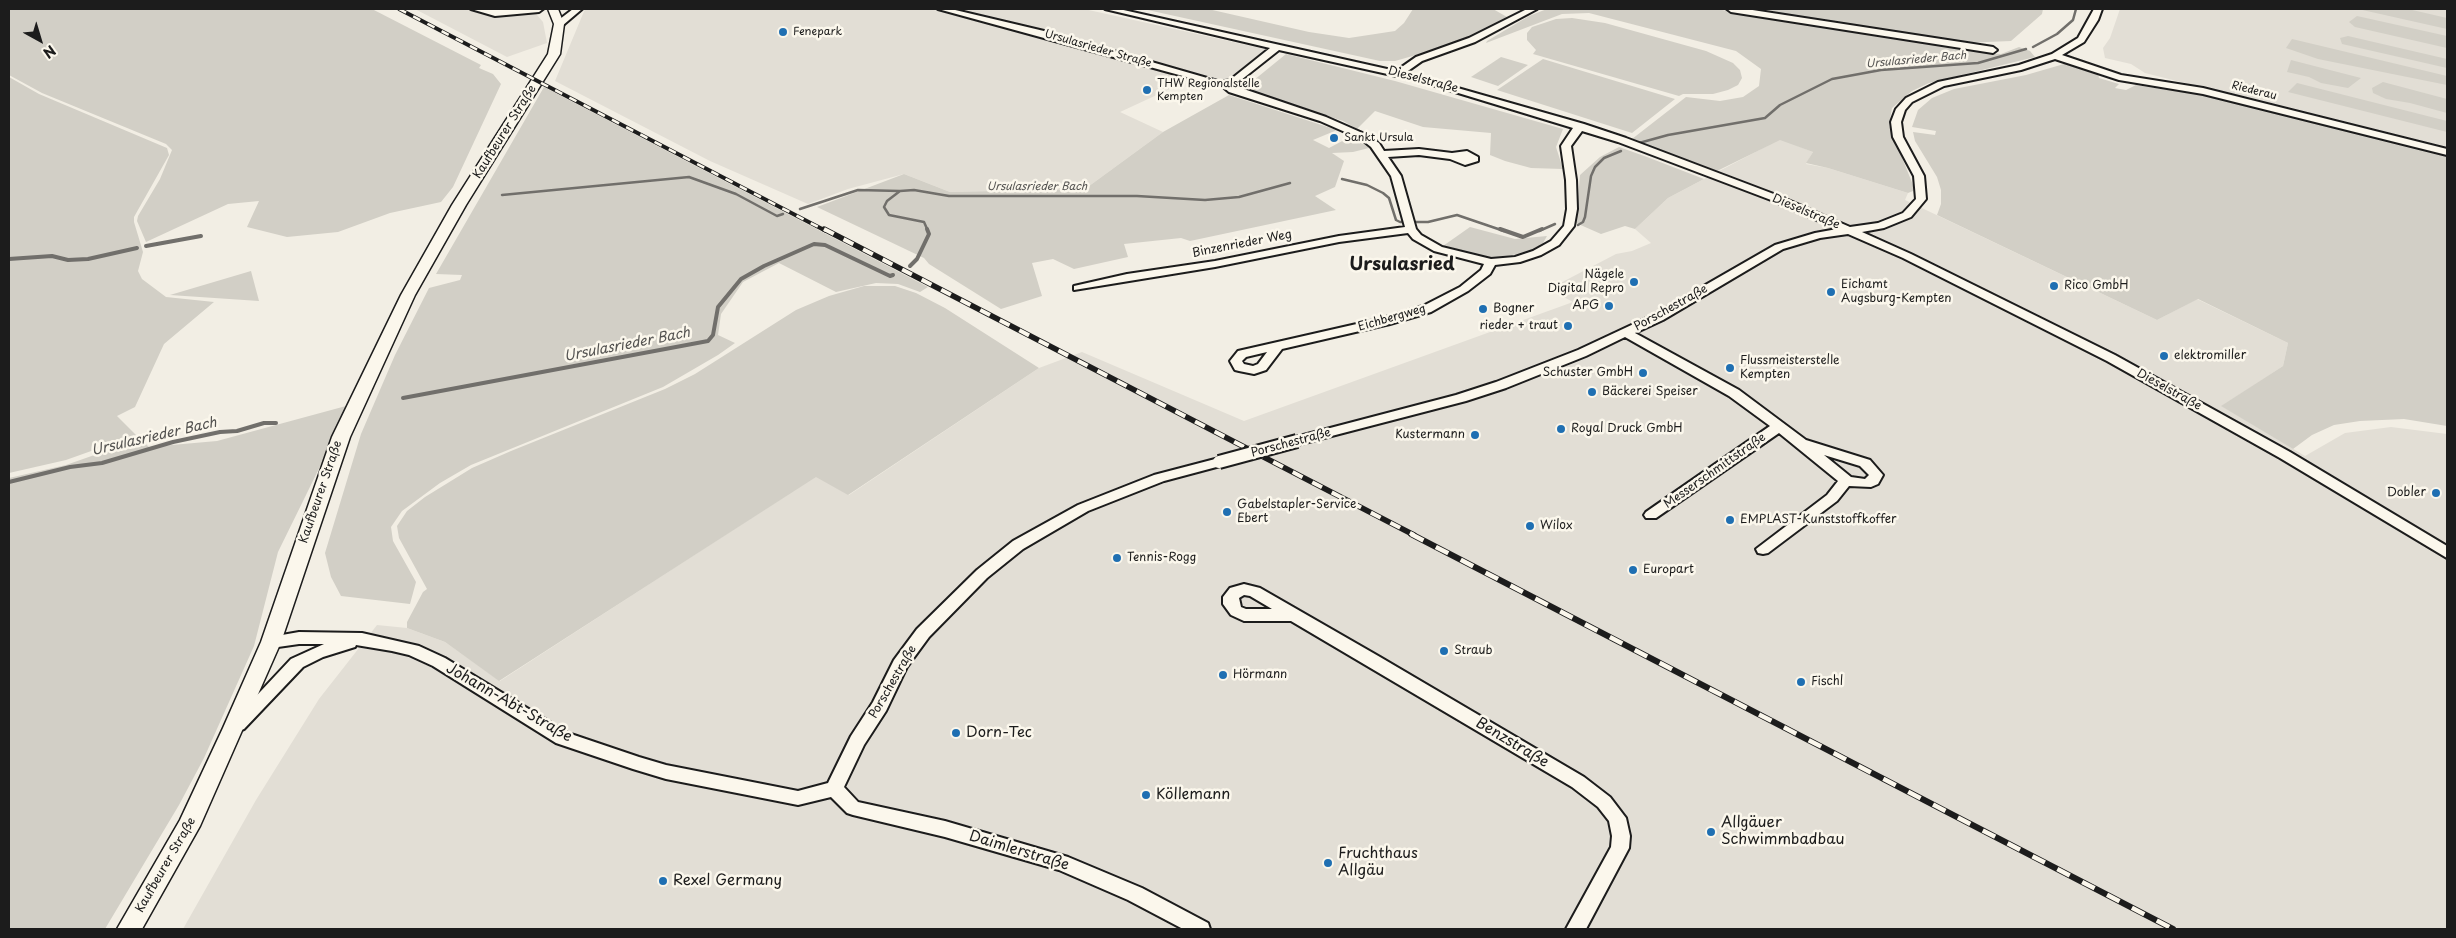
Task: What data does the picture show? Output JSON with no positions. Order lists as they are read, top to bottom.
{
  "streets": {
    "main road": ["Kaufbeurer Straße"],
    "street": [
      "Ursulasrieder Straße",
      "Dieselstraße",
      "Riederau",
      "Binzenrieder Weg",
      "Porschestraße",
      "Eichbergweg",
      "Messerschmittstraße",
      "Johann-Abt-Straße",
      "Benzstraße",
      "Daimlerstraße"
    ]
  },
  "crossings": [
    ["Ursulasrieder Straße", "Binzenrieder Weg"],
    ["Dieselstraße", "Porschestraße"],
    ["Riederau", "Porschestraße"],
    ["Kaufbeurer Straße", "Johann-Abt-Straße"],
    ["Porschestraße", "Messerschmittstraße"],
    ["Porschestraße", "Johann-Abt-Straße"],
    ["Porschestraße", "Daimlerstraße"],
    ["Johann-Abt-Straße", "Daimlerstraße"]
  ],
  "districts": ["Ursulasried"],
  "water": ["Ursulasrieder Bach"],
  "places": [
    "Fenepark",
    "THW Regionalstelle Kempten",
    "Sankt Ursula",
    "Nägele Digital Repro",
    "Rico GmbH",
    "Eichamt Augsburg-Kempten",
    "APG",
    "Bogner",
    "rieder + traut",
    "elektromiller",
    "Flussmeisterstelle Kempten",
    "Schuster GmbH",
    "Bäckerei Speiser",
    "Royal Druck GmbH",
    "Kustermann",
    "Dobler",
    "Gabelstapler-Service Ebert",
    "EMPLAST-Kunststoffkoffer",
    "Wilox",
    "Tennis-Rogg",
    "Europart",
    "Straub",
    "Hörmann",
    "Fischl",
    "Dorn-Tec",
    "Köllemann",
    "Allgäuer Schwimmbadbau",
    "Fruchthaus Allgäu",
    "Rexel Germany"
  ],
  "north": "bottom right"
}
